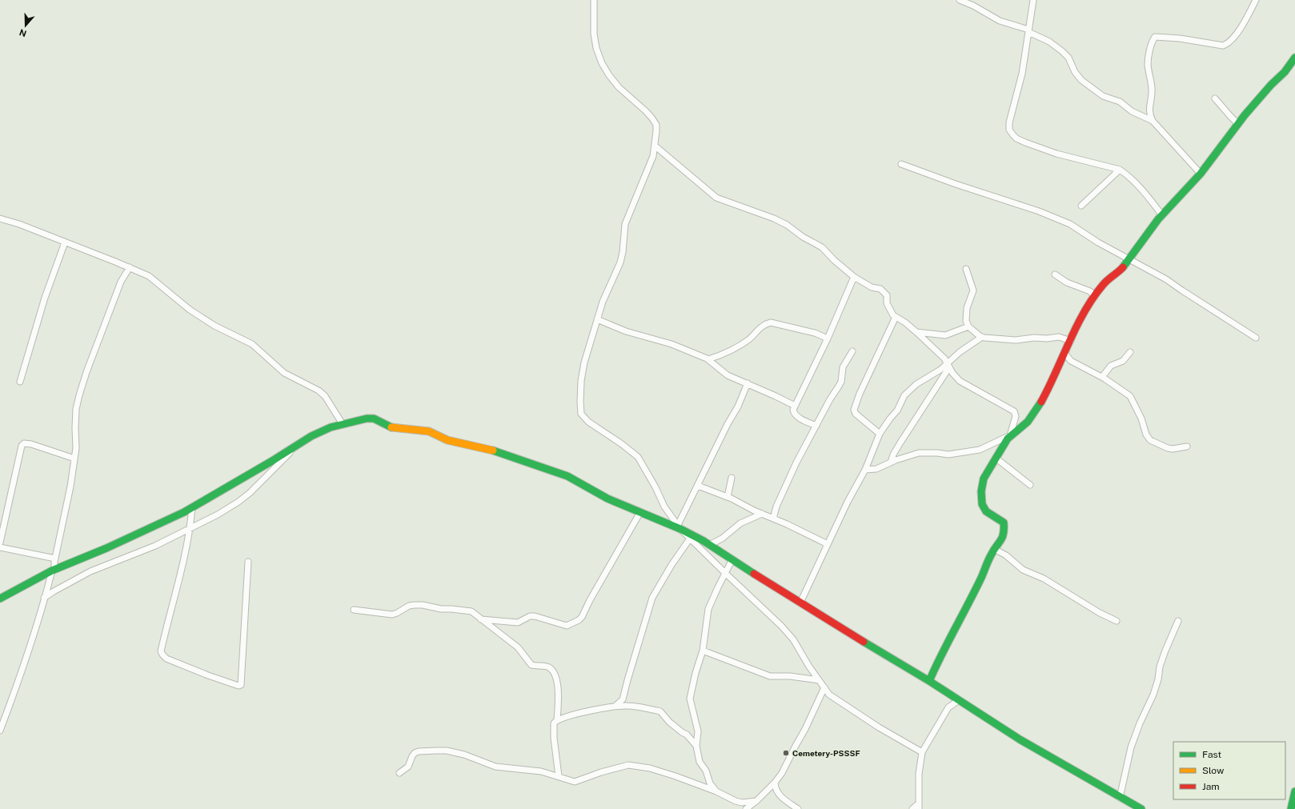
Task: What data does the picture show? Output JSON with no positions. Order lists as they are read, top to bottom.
{
  "places": ["Cemetery-PSSSF"],
  "legend": ["Fast", "Slow", "Jam"],
  "north": "bottom"
}
